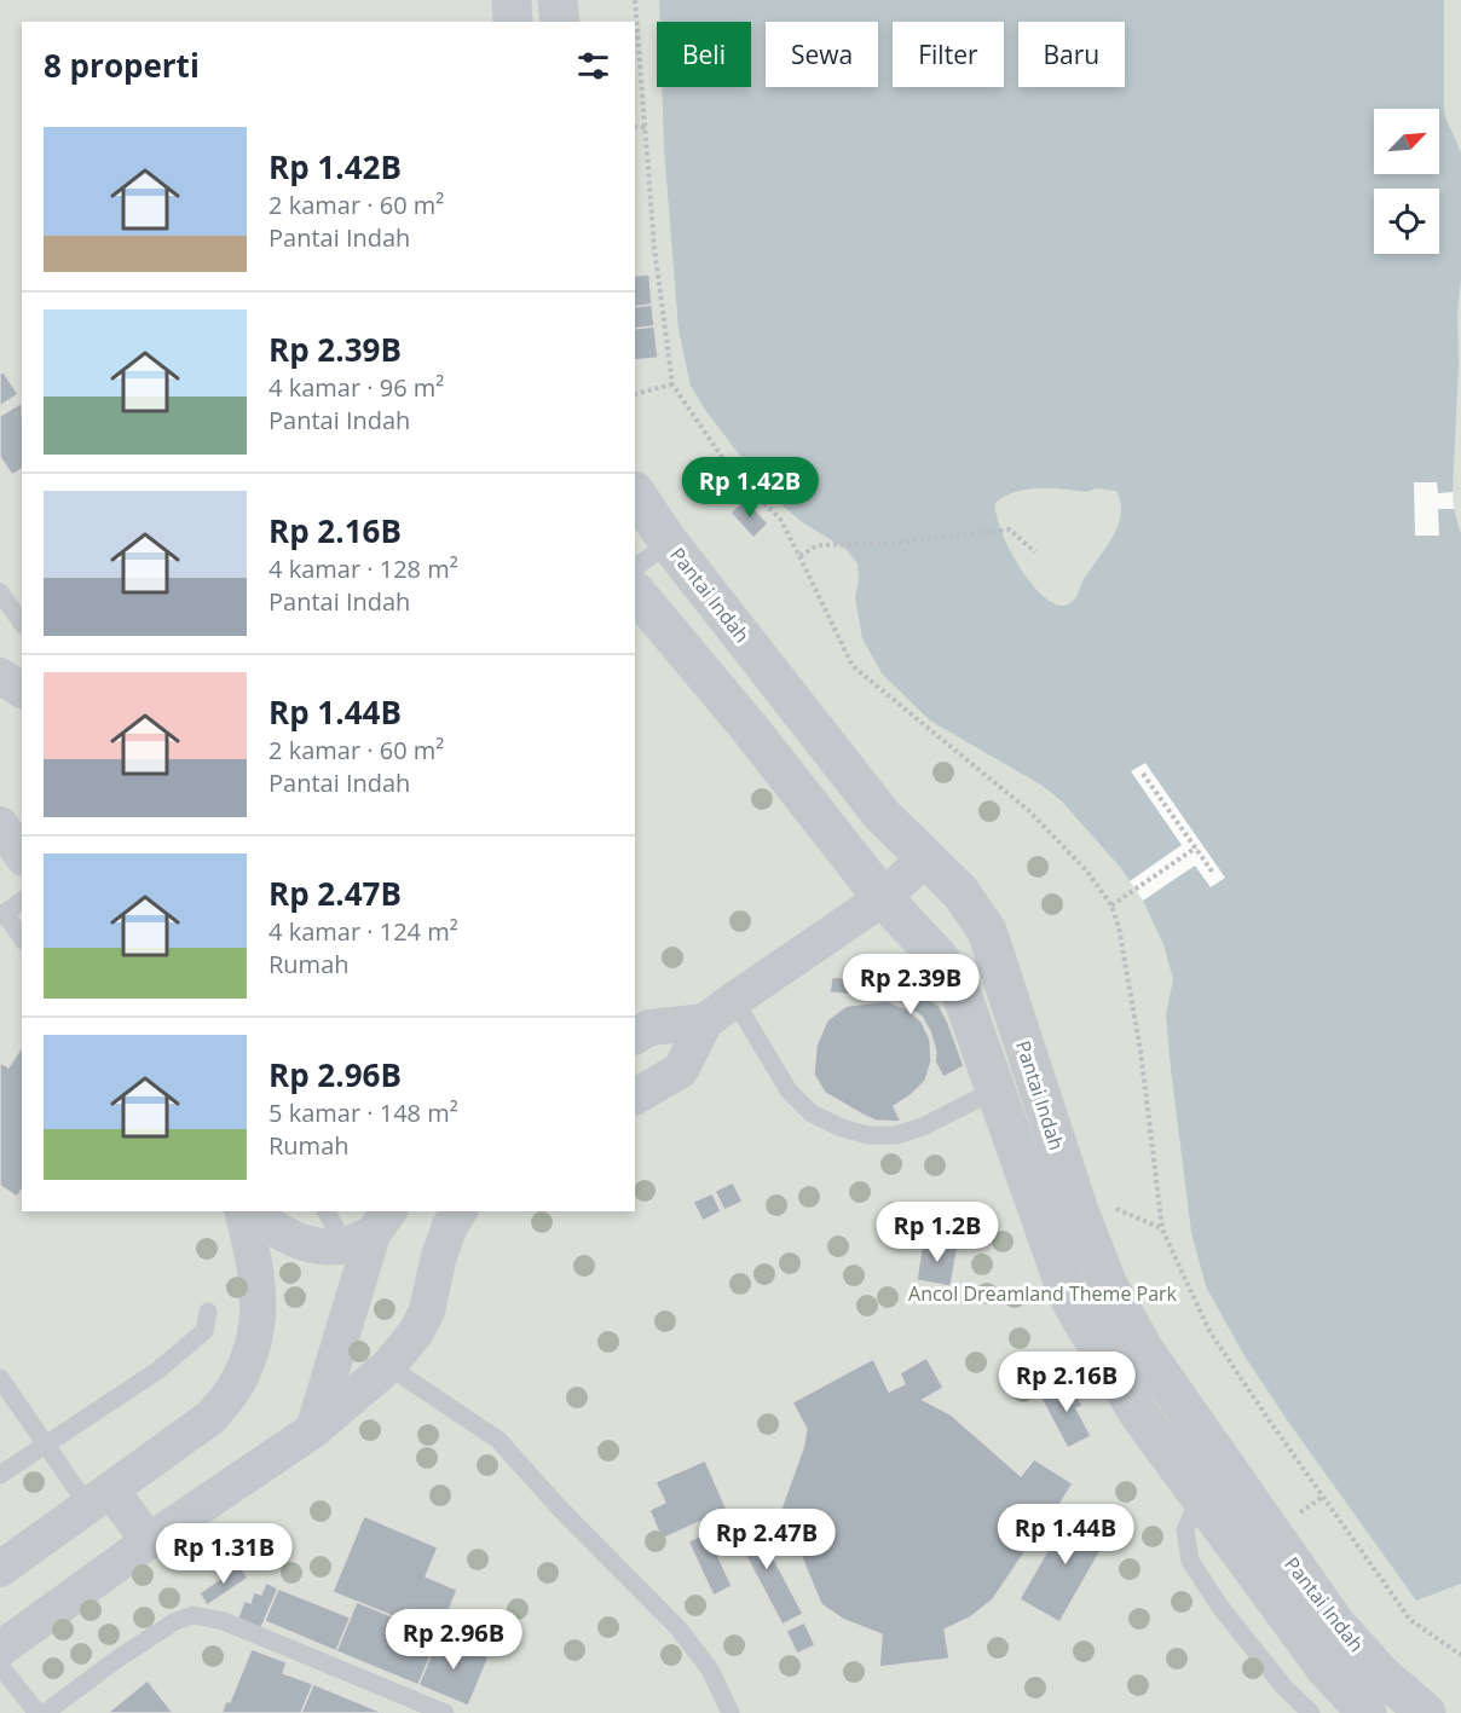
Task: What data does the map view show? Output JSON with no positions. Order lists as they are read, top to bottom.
{
  "streets": {
    "street": ["Pantai Indah"]
  },
  "parks": ["Ancol Dreamland Theme Park"],
  "north": "top right",
  "page": {
    "chip": [
      "Beli",
      "Sewa",
      "Filter",
      "Baru"
    ],
    "heading": "8 properti",
    "list": [
      {
        "name": "Rp 1.42B",
        "note": "2 kamar · 60 m² · Pantai Indah"
      },
      {
        "name": "Rp 2.39B",
        "note": "4 kamar · 96 m² · Pantai Indah"
      },
      {
        "name": "Rp 2.16B",
        "note": "4 kamar · 128 m² · Pantai Indah"
      },
      {
        "name": "Rp 1.44B",
        "note": "2 kamar · 60 m² · Pantai Indah"
      },
      {
        "name": "Rp 2.47B",
        "note": "4 kamar · 124 m² · Rumah"
      },
      {
        "name": "Rp 2.96B",
        "note": "5 kamar · 148 m² · Rumah"
      }
    ],
    "price": [
      "Rp 1.42B",
      "Rp 2.39B",
      "Rp 1.2B",
      "Rp 2.16B",
      "Rp 1.44B",
      "Rp 2.47B",
      "Rp 1.31B",
      "Rp 2.96B"
    ]
  }
}
